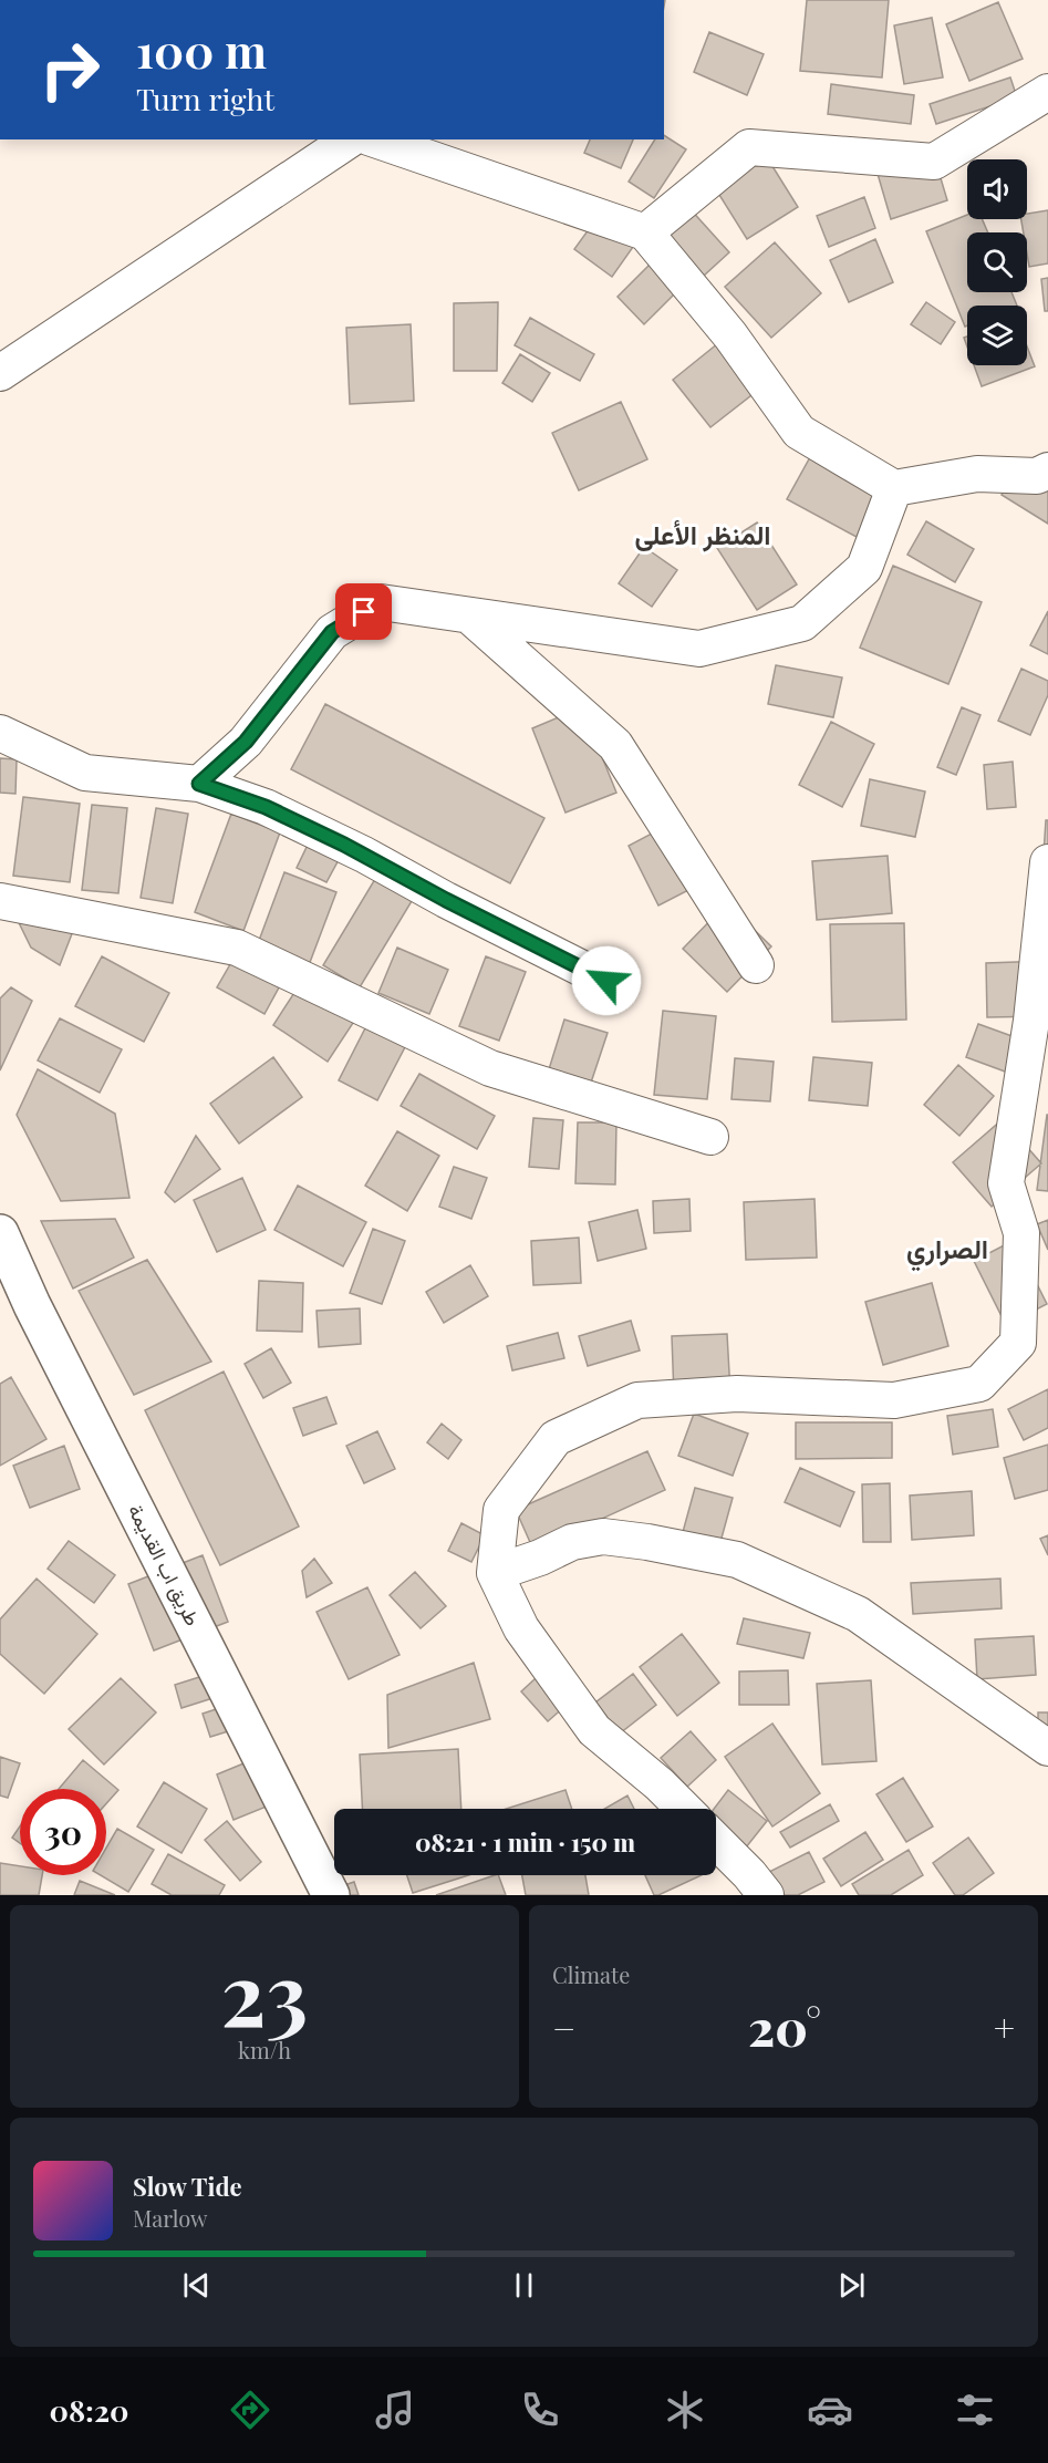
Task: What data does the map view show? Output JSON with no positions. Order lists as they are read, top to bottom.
{
  "streets": {
    "street": ["طريق اب القديمة"]
  },
  "districts": ["المنظر الأعلى", "الصراري"],
  "page": {
    "turn": ["100 m", "Turn right"],
    "limit": "30",
    "trip": "08:21 · 1 min · 150 m",
    "tile": [
      ["23", "km/h"],
      "Climate"
    ],
    "heat": ["−", "20°", "+"],
    "song": ["Slow Tide", "Marlow"],
    "tabs": "08:20"
  }
}
